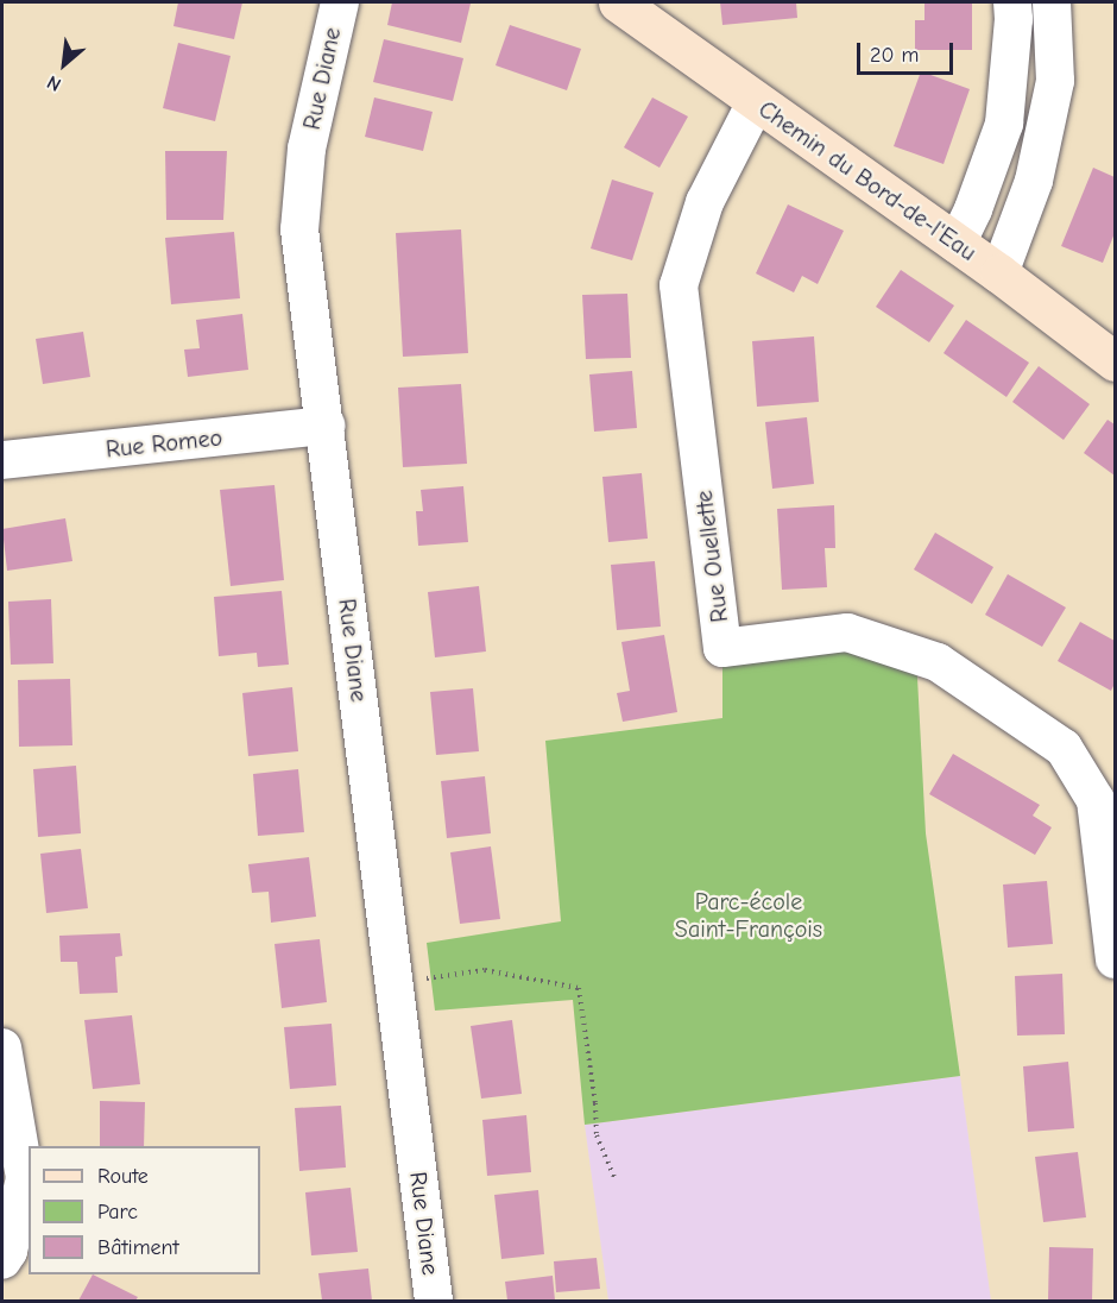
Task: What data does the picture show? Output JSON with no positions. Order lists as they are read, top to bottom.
{
  "streets": {
    "street": [
      "Rue Diane",
      "Chemin du Bord-de-l'Eau",
      "Rue Romeo",
      "Rue Ouellette"
    ]
  },
  "crossings": [
    ["Rue Diane", "Rue Romeo"],
    ["Chemin du Bord-de-l'Eau", "Rue Ouellette"]
  ],
  "parks": ["Parc-école Saint-François"],
  "legend": ["Route", "Parc", "Bâtiment"],
  "scale_bar": "20 m",
  "north": "bottom left"
}
